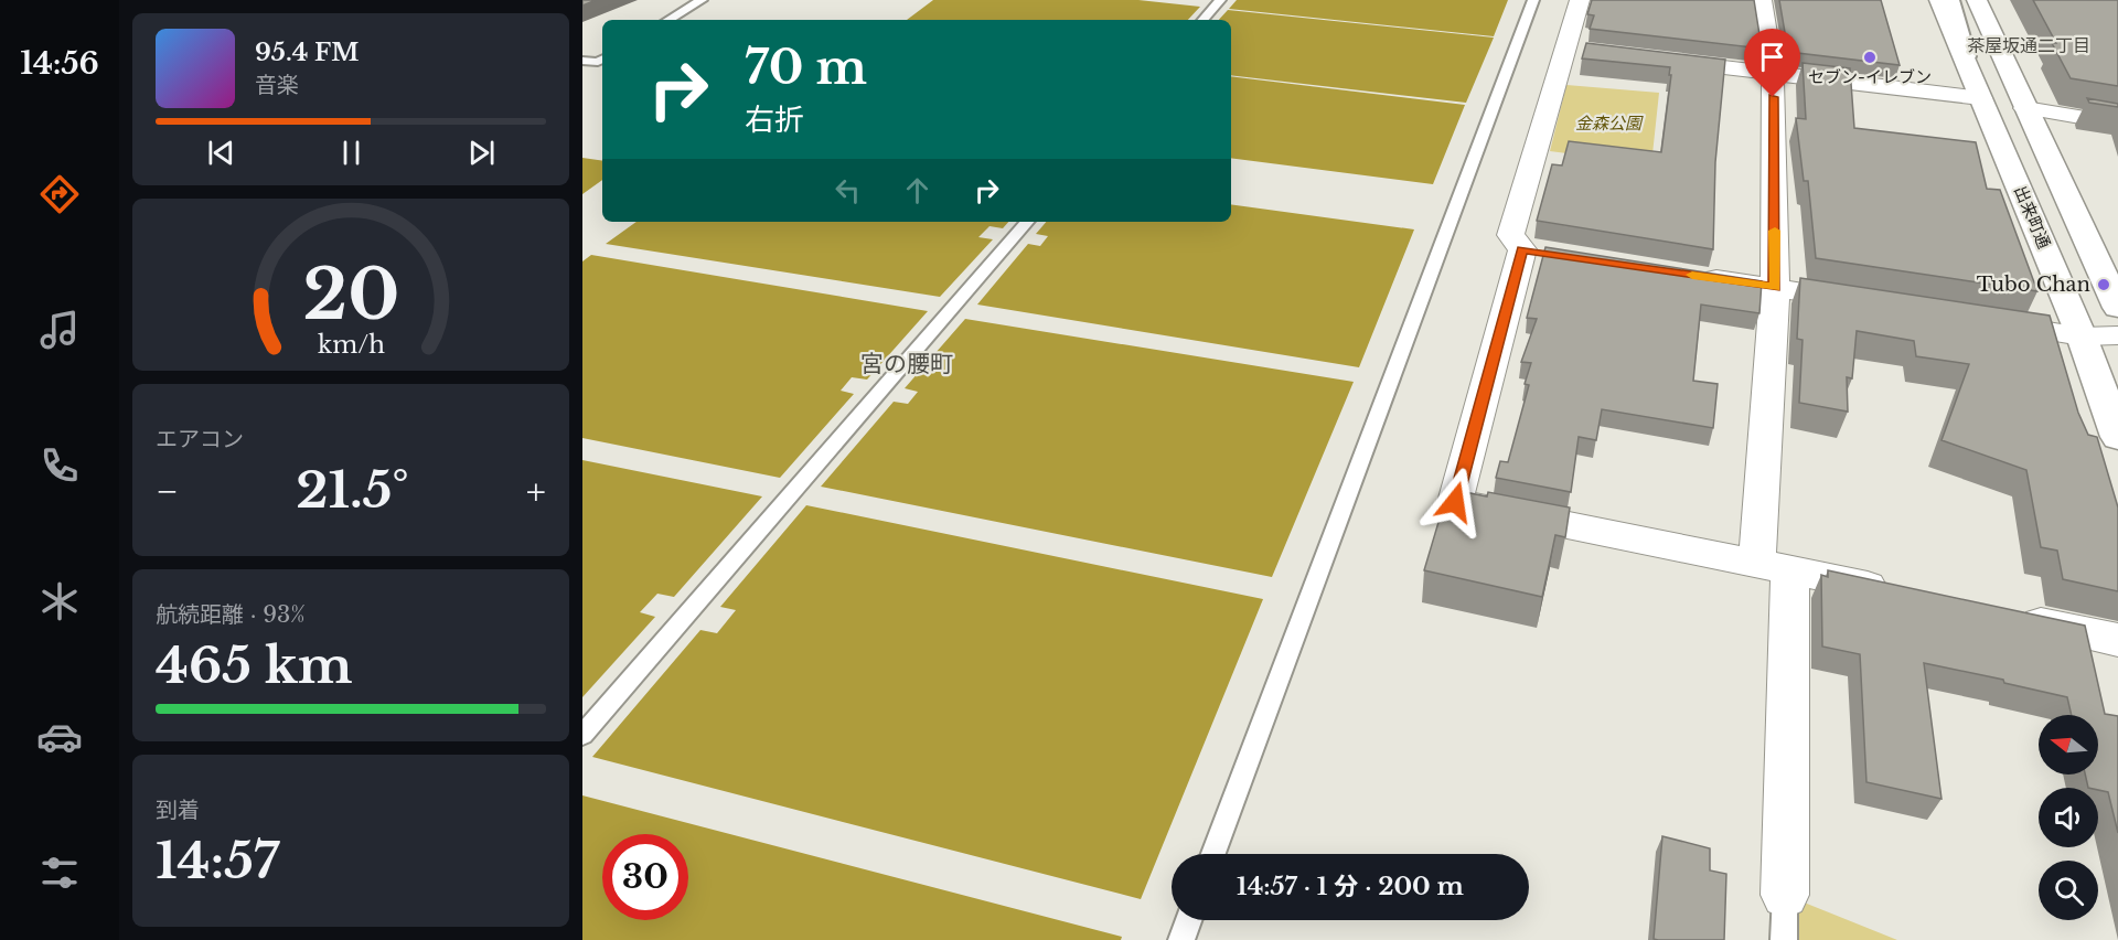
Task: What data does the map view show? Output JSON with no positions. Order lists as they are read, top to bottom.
{
  "streets": {
    "main road": ["出来町通"]
  },
  "districts": ["茶屋坂通二丁目", "宮の腰町"],
  "parks": ["金森公園"],
  "places": ["セブン-イレブン", "Tubo Chan"],
  "north": "left",
  "page": {
    "tabs": "14:56",
    "turn": ["70 m", "右折"],
    "song": ["95.4 FM", "音楽"],
    "tile": [
      "エアコン",
      ["航続距離 · 93%", "465 km"],
      ["到着", "14:57"]
    ],
    "heat": ["−", "21.5°", "+"],
    "limit": "30",
    "trip": "14:57 · 1 分 · 200 m",
    "gauge": ["20", "km/h"]
  }
}
